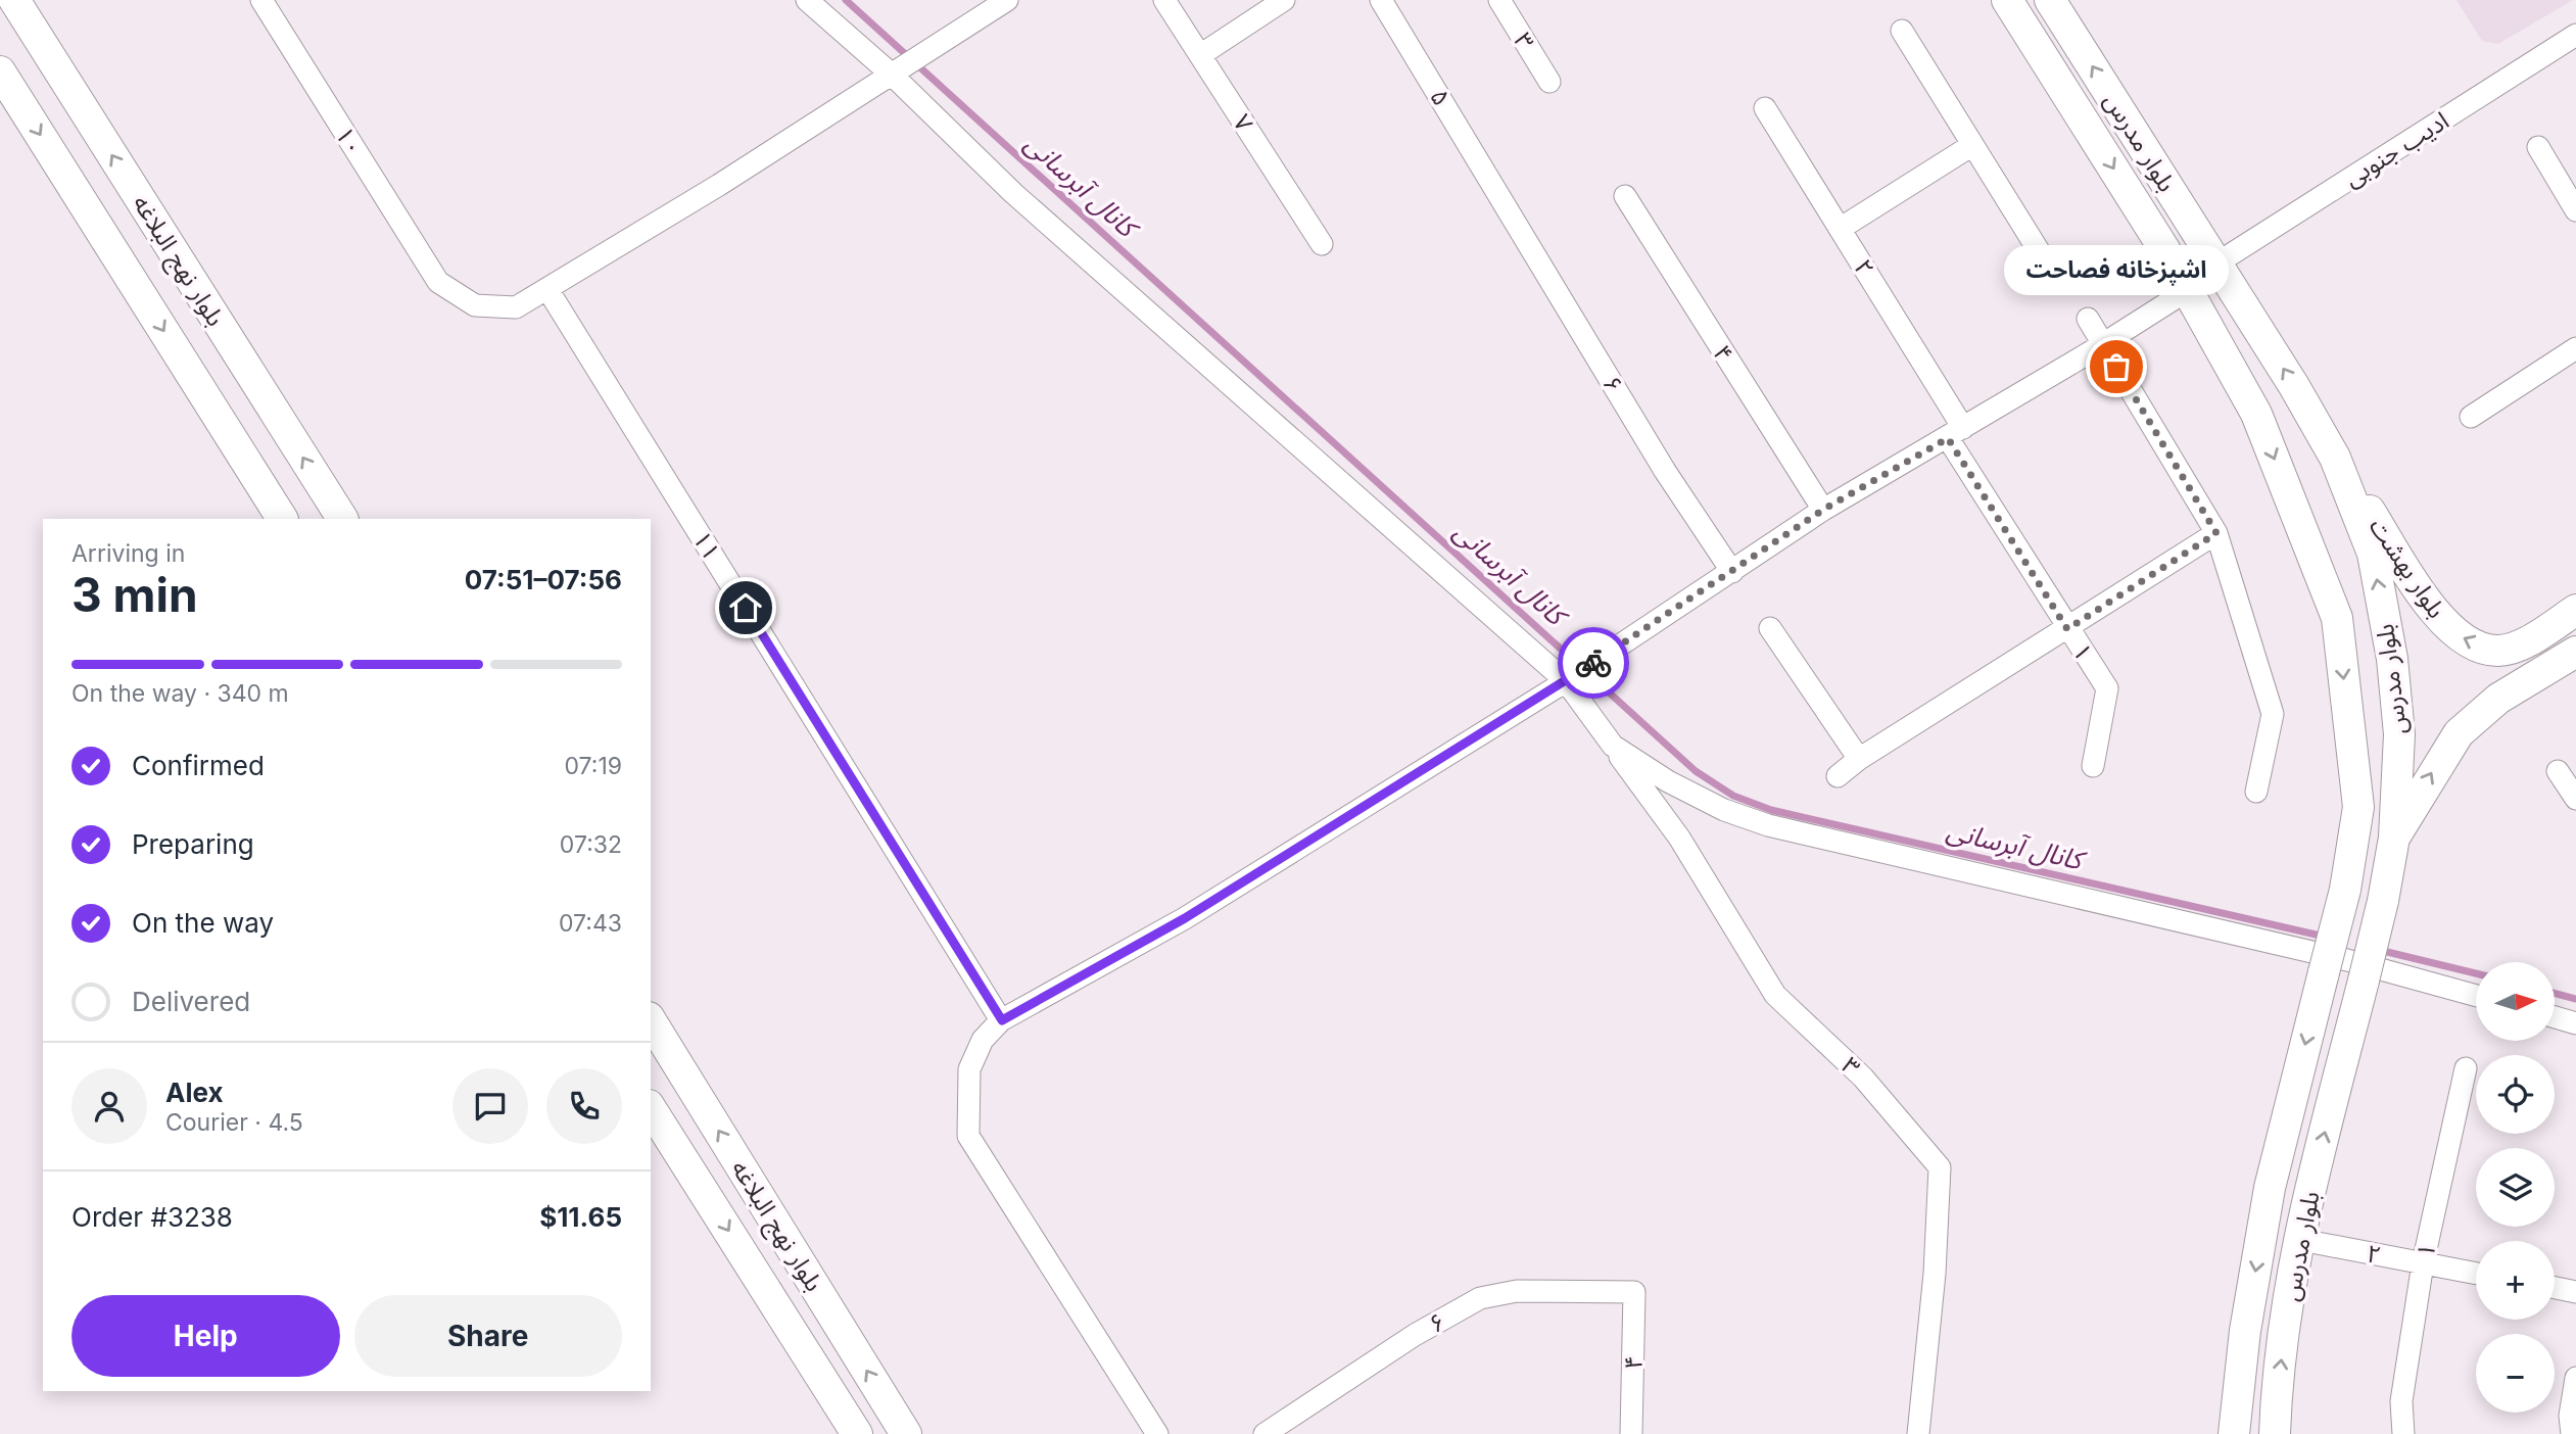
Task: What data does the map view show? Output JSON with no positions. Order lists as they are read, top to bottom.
{
  "streets": {
    "street": [
      "۳",
      "۵",
      "۷",
      "۱۰",
      "بلوار مدرس",
      "ادیب جنوبی",
      "بلوار نهج البلاغه",
      "۲",
      "۴",
      "۶",
      "۱۱",
      "بلوار بهشت",
      "۱"
    ]
  },
  "crossings": [
    ["۵", "۶"],
    ["۱۰", "۱۱"],
    ["بلوار مدرس", "ادیب جنوبی"],
    ["بلوار مدرس", "۲"],
    ["بلوار مدرس", "بلوار بهشت"],
    ["۲", "۱"],
    ["۴", "۶"]
  ],
  "one_way": ["بلوار بهشت"],
  "water": ["کانال آبرسانی"],
  "places": ["اشپزخانه فصاحت"],
  "north": "right",
  "page": {
    "bubble": "اشپزخانه فصاحت",
    "heading": ["3 min", "Arriving in", "07:51–07:56"],
    "panel": [
      "Alex",
      "Courier · 4.5",
      "Order #3238",
      "$11.65"
    ],
    "bar": "On the way · 340 m",
    "list": [
      ["Confirmed", "07:19"],
      ["Preparing", "07:32"],
      ["On the way", "07:43"],
      "Delivered"
    ],
    "map_buttons": ["+", "−"],
    "buttons": ["Help", "Share"]
  }
}
